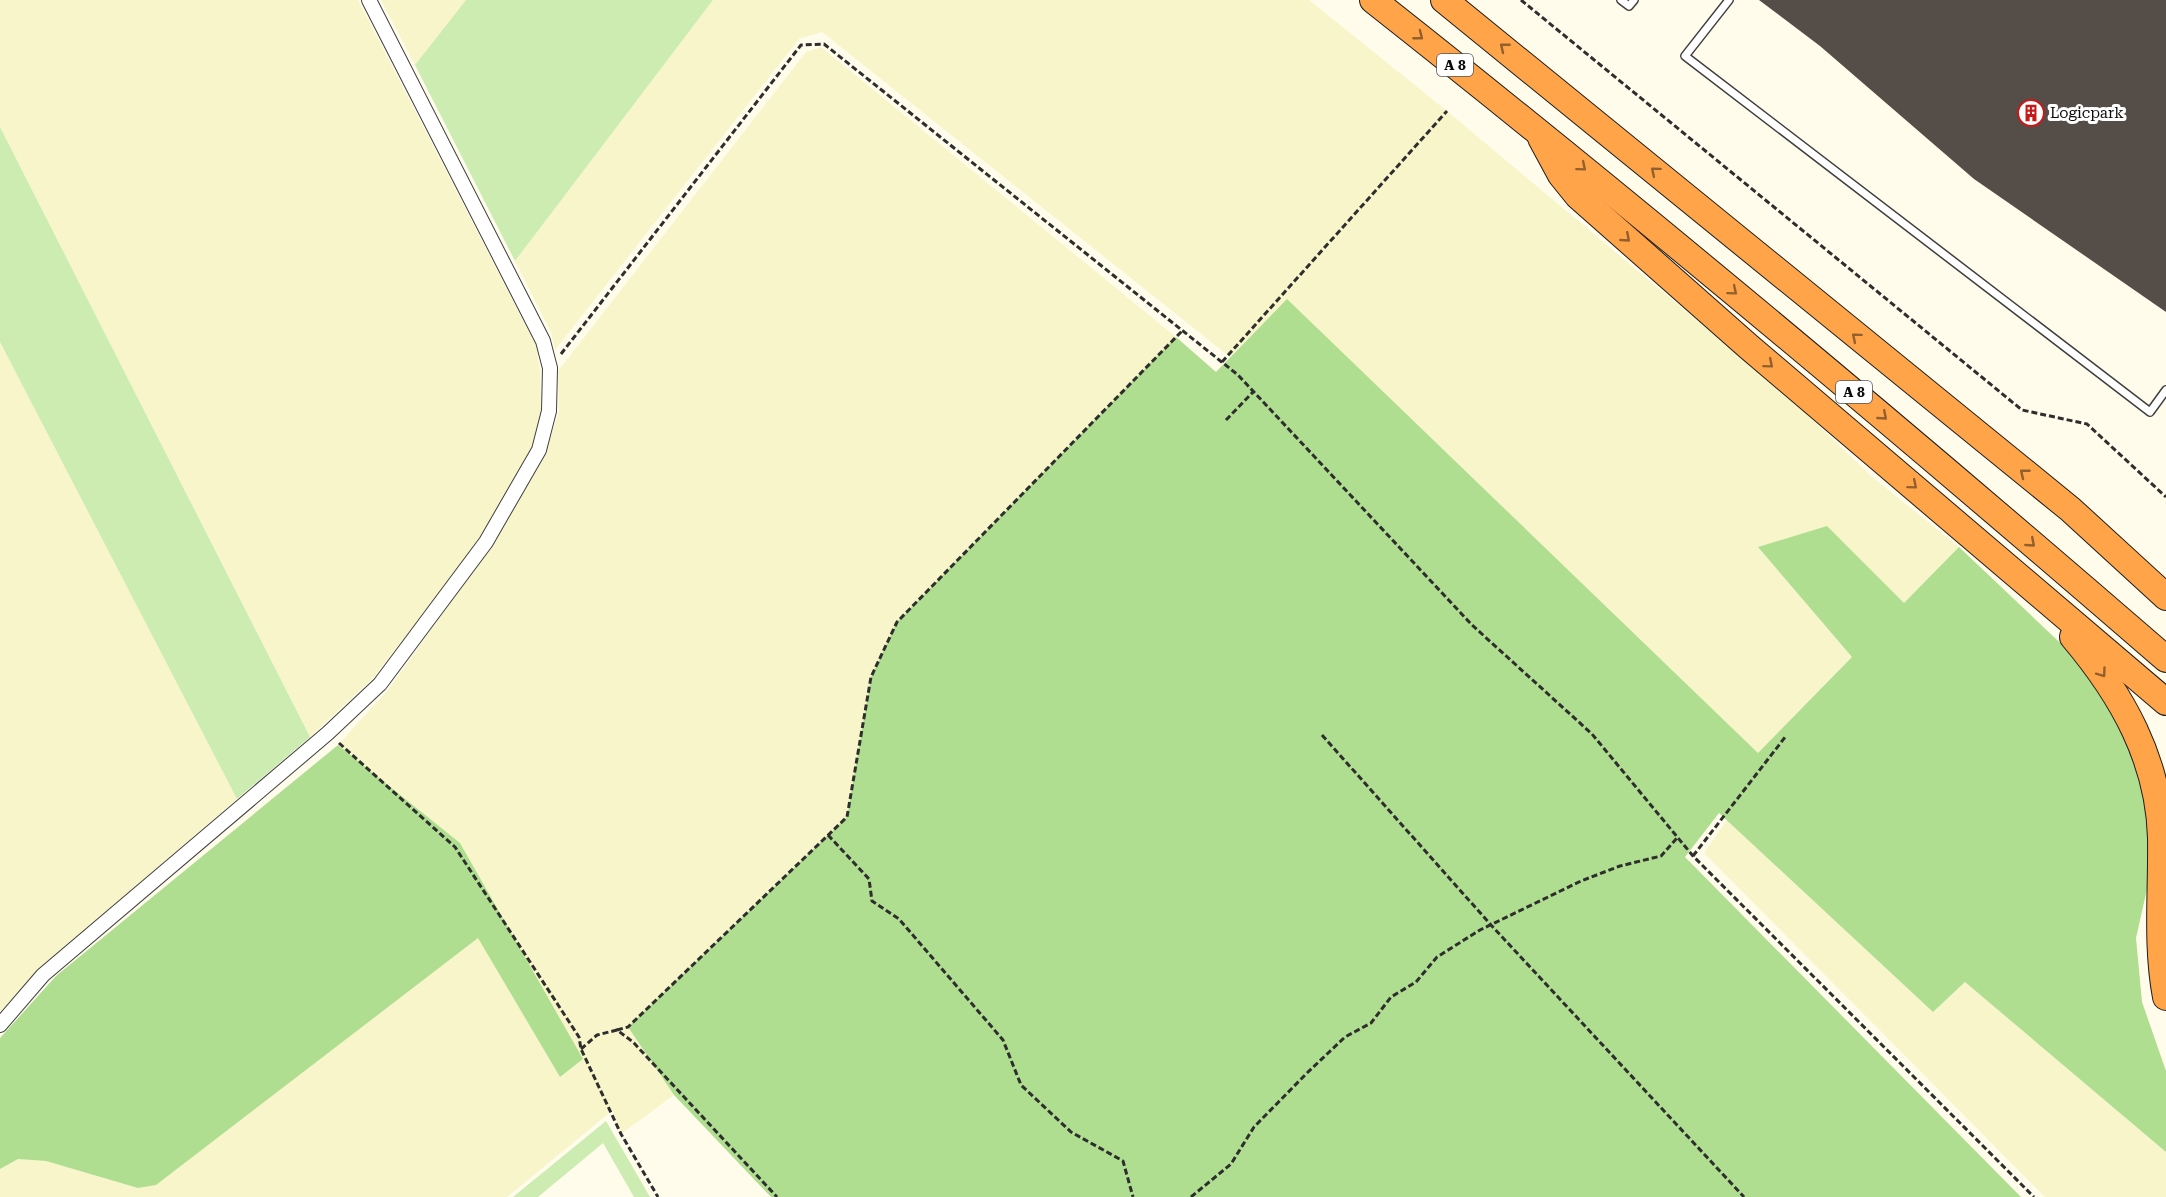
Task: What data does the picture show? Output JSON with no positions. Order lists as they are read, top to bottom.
{
  "streets": {
    "highway": ["A 8"]
  },
  "places": {
    "building": ["Logicpark"]
  }
}
